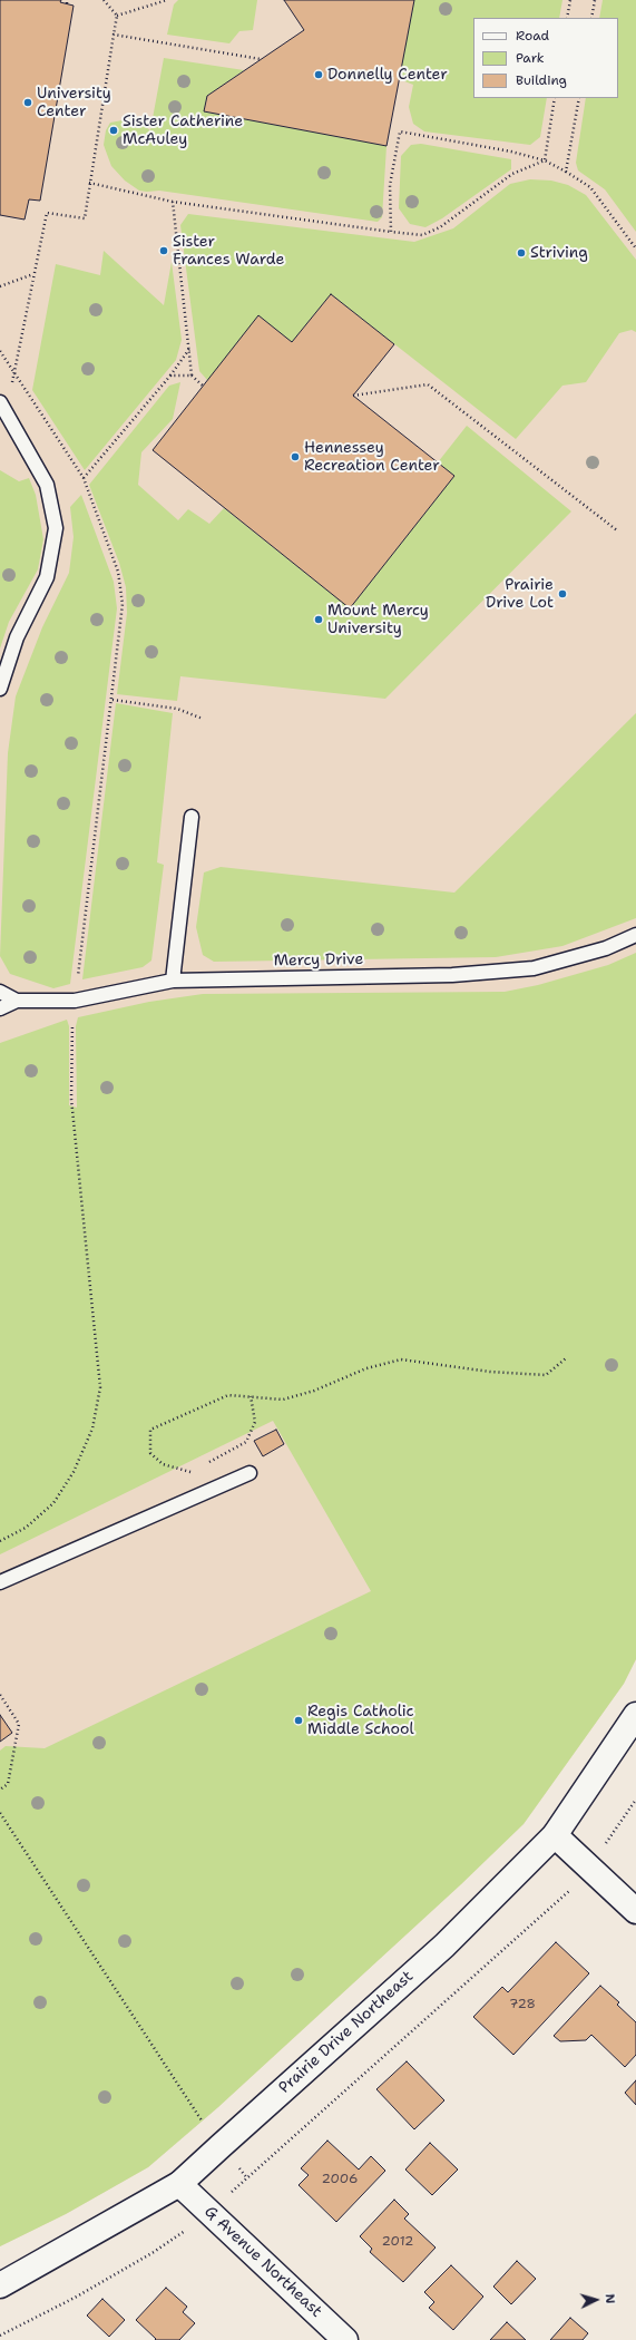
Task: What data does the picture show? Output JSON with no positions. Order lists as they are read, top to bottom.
{
  "streets": {
    "street": ["Prairie Drive Northeast", "G Avenue Northeast"],
    "lane": ["Mercy Drive"]
  },
  "crossings": [
    ["Prairie Drive Northeast", "G Avenue Northeast"]
  ],
  "places": [
    "Donnelly Center",
    "University Center",
    "Sister Catherine McAuley",
    "Sister Frances Warde",
    "Striving",
    "Hennessey Recreation Center",
    "Prairie Drive Lot",
    "Mount Mercy University",
    "Regis Catholic Middle School"
  ],
  "house_numbers": ["728", "2006", "2012"],
  "legend": ["Road", "Park", "Building"],
  "north": "right"
}
